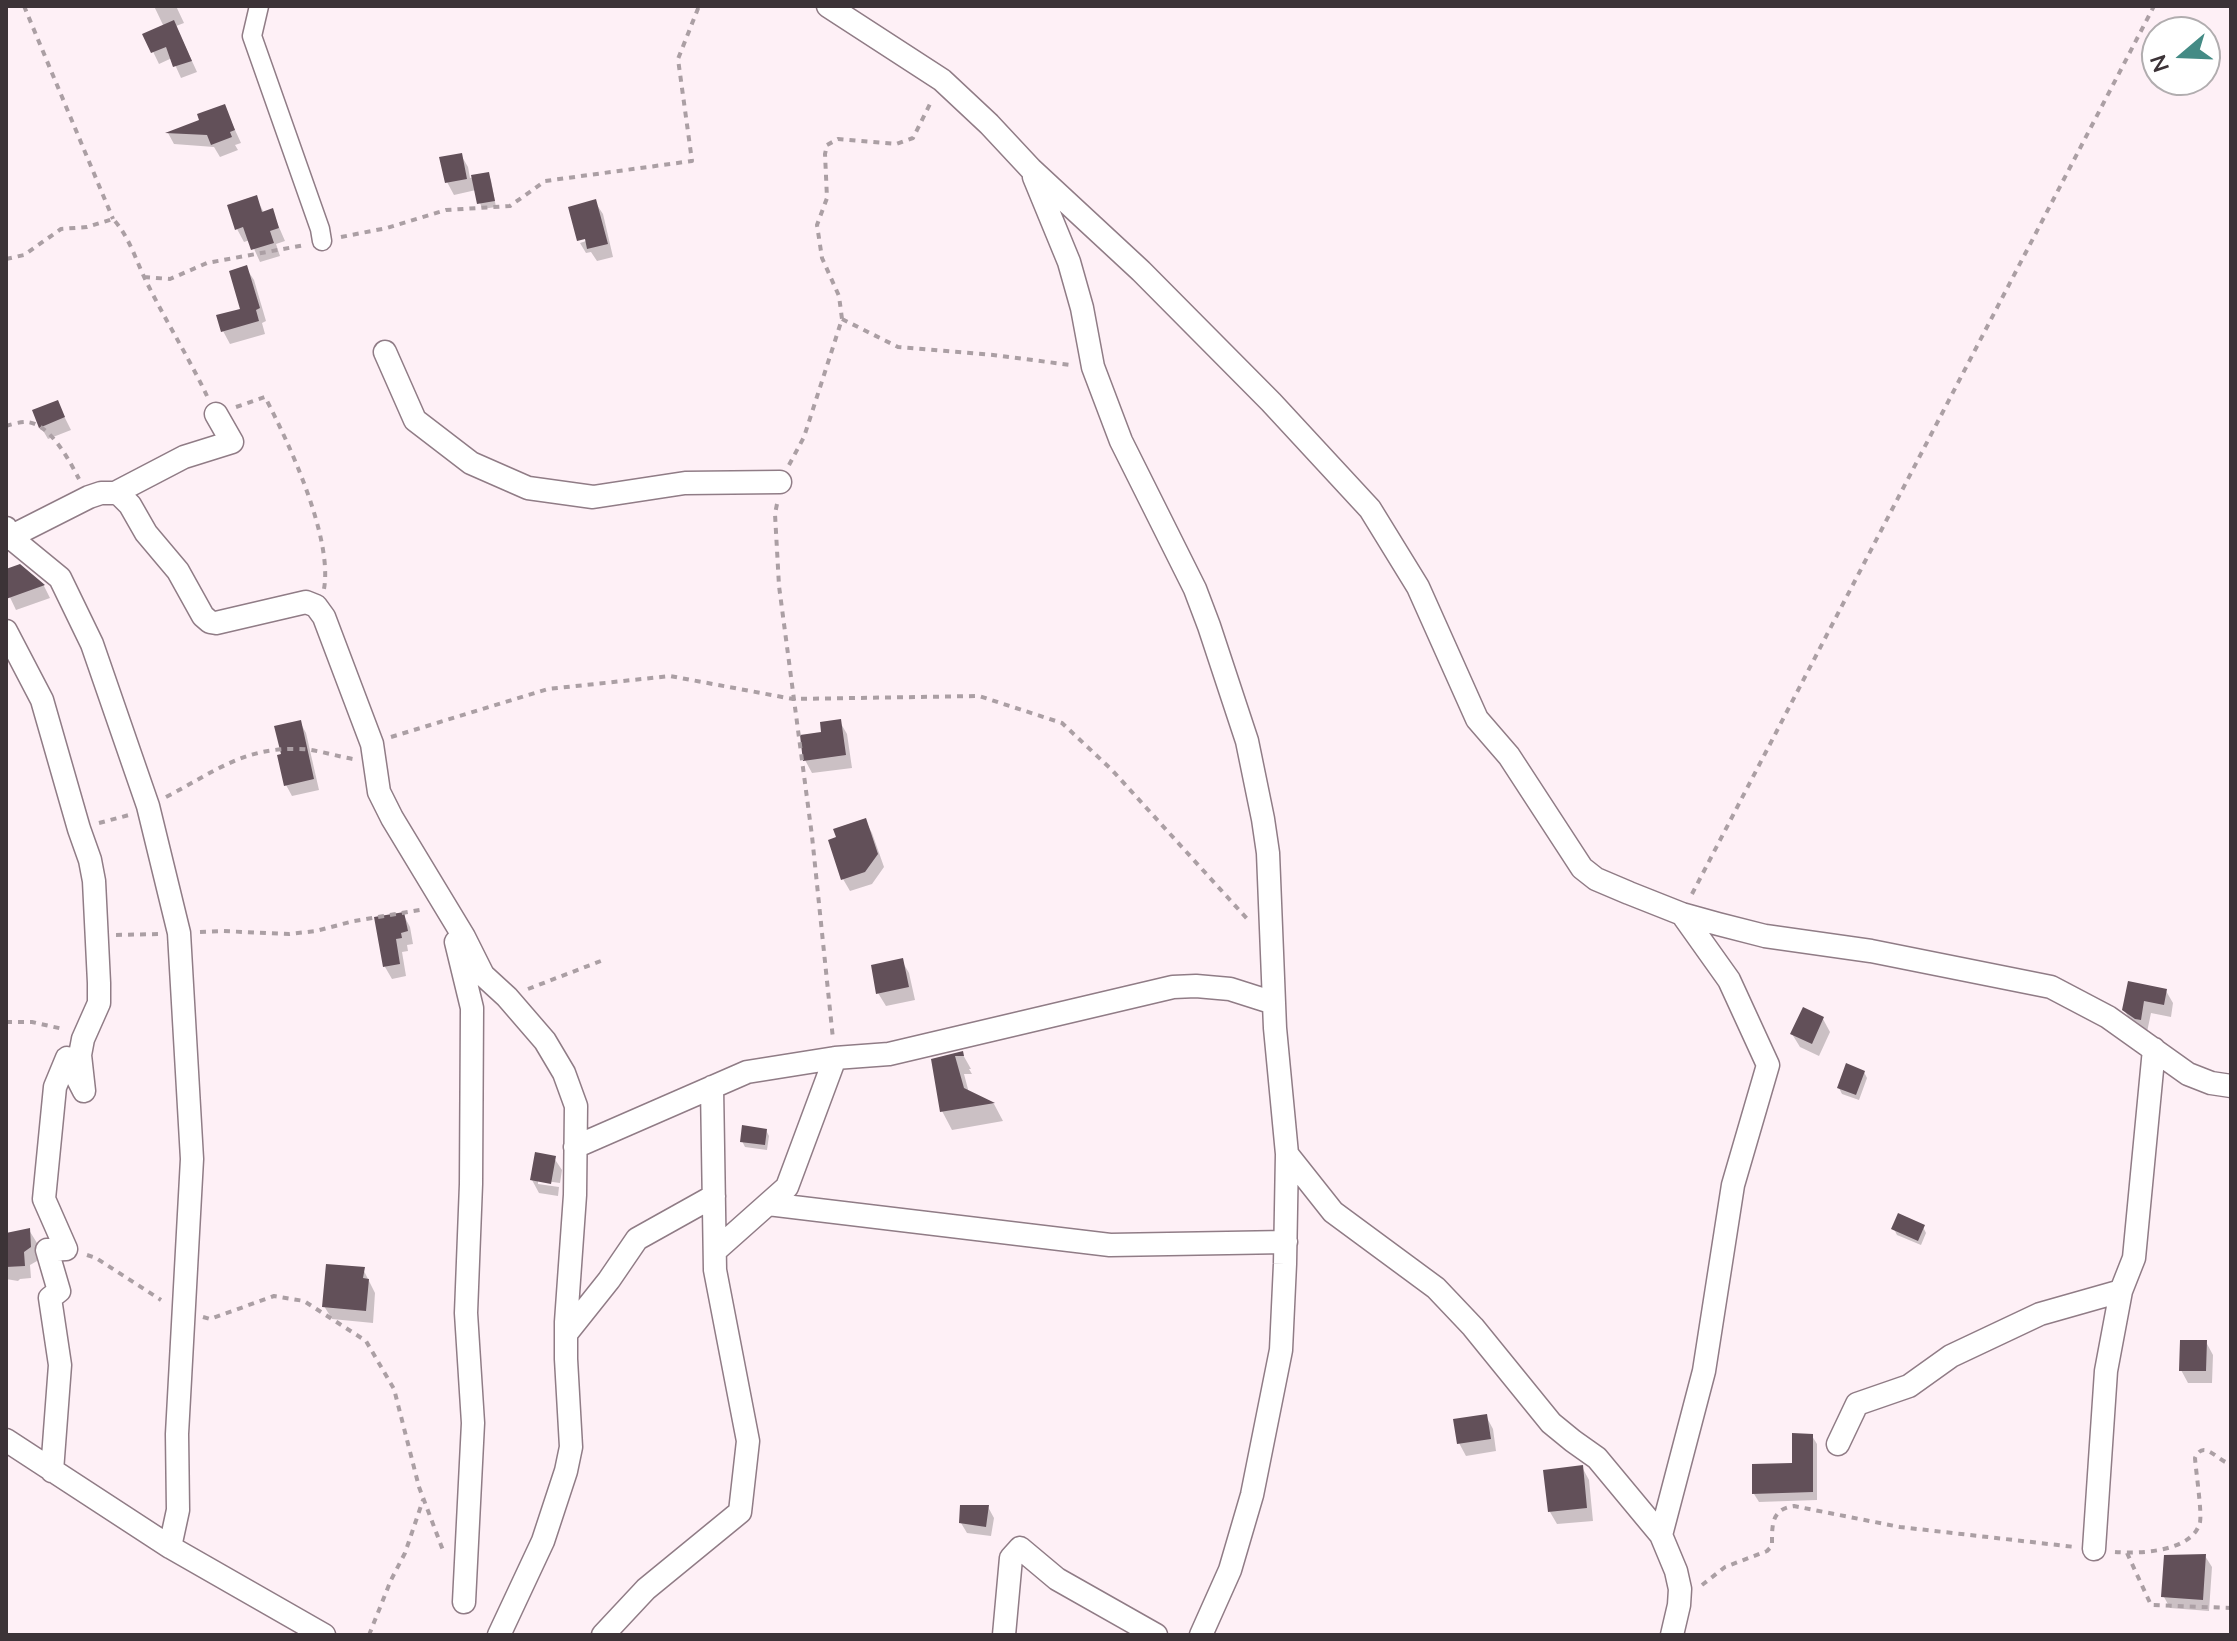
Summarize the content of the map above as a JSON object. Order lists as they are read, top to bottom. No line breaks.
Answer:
{"north":"left"}
